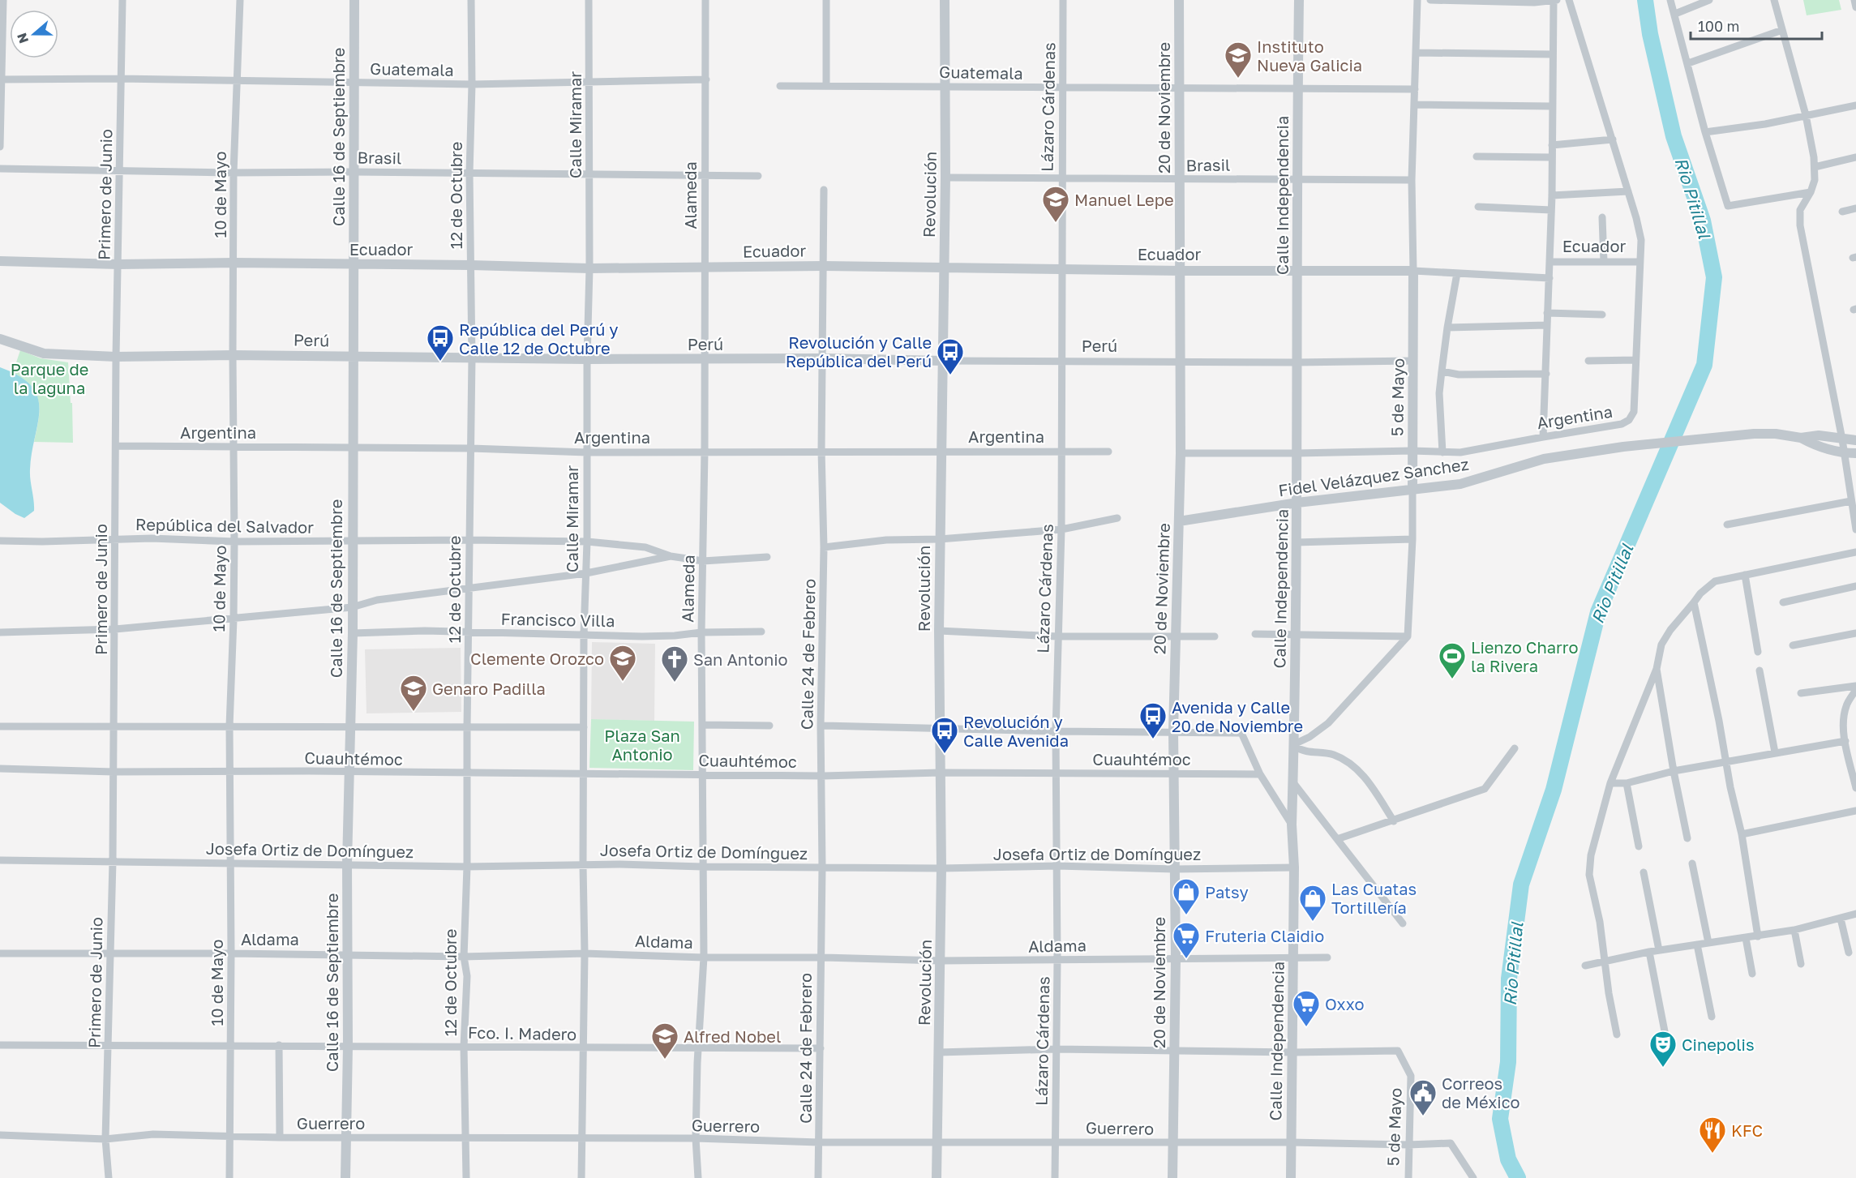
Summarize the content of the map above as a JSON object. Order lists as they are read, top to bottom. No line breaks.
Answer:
{"streets":{"street":["Guatemala","Lázaro Cárdenas","20 de Noviembre","Calle Miramar","Calle 16 de Septiembre","Brasil","Primero de Junio","10 de Mayo","Revolución","12 de Octubre","Alameda","Calle Independencia","Ecuador","Perú","5 de Mayo","Argentina","Fidel Velázquez Sanchez","República del Salvador","Francisco Villa","Calle 24 de Febrero","Cuauhtémoc","Josefa Ortiz de Domínguez","Aldama","Fco. I. Madero","Guerrero"]},"crossings":[["Guatemala","Lázaro Cárdenas"],["Guatemala","20 de Noviembre"],["Guatemala","Calle Miramar"],["Guatemala","Calle 16 de Septiembre"],["Guatemala","Primero de Junio"],["Guatemala","10 de Mayo"],["Guatemala","Revolución"],["Guatemala","12 de Octubre"],["Guatemala","Alameda"],["Guatemala","Calle Independencia"],["Guatemala","5 de Mayo"],["Lázaro Cárdenas","Brasil"],["Lázaro Cárdenas","Ecuador"],["Lázaro Cárdenas","Perú"],["Lázaro Cárdenas","Argentina"],["Lázaro Cárdenas","Cuauhtémoc"],["Lázaro Cárdenas","Josefa Ortiz de Domínguez"],["Lázaro Cárdenas","Aldama"],["Lázaro Cárdenas","Guerrero"],["20 de Noviembre","Brasil"],["20 de Noviembre","Ecuador"],["20 de Noviembre","Perú"],["20 de Noviembre","Argentina"],["20 de Noviembre","Fidel Velázquez Sanchez"],["20 de Noviembre","Cuauhtémoc"],["20 de Noviembre","Josefa Ortiz de Domínguez"],["20 de Noviembre","Aldama"],["20 de Noviembre","Guerrero"],["Calle Miramar","Brasil"],["Calle Miramar","Ecuador"],["Calle Miramar","Perú"],["Calle Miramar","Argentina"],["Calle Miramar","República del Salvador"],["Calle Miramar","Francisco Villa"],["Calle Miramar","Cuauhtémoc"],["Calle Miramar","Josefa Ortiz de Domínguez"],["Calle Miramar","Aldama"],["Calle Miramar","Fco. I. Madero"],["Calle Miramar","Guerrero"],["Calle 16 de Septiembre","Brasil"],["Calle 16 de Septiembre","Ecuador"],["Calle 16 de Septiembre","Perú"],["Calle 16 de Septiembre","Argentina"],["Calle 16 de Septiembre","República del Salvador"],["Calle 16 de Septiembre","Francisco Villa"],["Calle 16 de Septiembre","Cuauhtémoc"],["Calle 16 de Septiembre","Josefa Ortiz de Domínguez"],["Calle 16 de Septiembre","Aldama"],["Calle 16 de Septiembre","Fco. I. Madero"],["Calle 16 de Septiembre","Guerrero"],["Brasil","Primero de Junio"],["Brasil","10 de Mayo"],["Brasil","Revolución"],["Brasil","12 de Octubre"],["Brasil","Alameda"],["Brasil","Calle Independencia"],["Brasil","5 de Mayo"],["Primero de Junio","Ecuador"],["Primero de Junio","Perú"],["Primero de Junio","Argentina"],["Primero de Junio","República del Salvador"],["Primero de Junio","Cuauhtémoc"],["Primero de Junio","Josefa Ortiz de Domínguez"],["Primero de Junio","Aldama"],["Primero de Junio","Fco. I. Madero"],["Primero de Junio","Guerrero"],["10 de Mayo","Ecuador"],["10 de Mayo","Perú"],["10 de Mayo","Argentina"],["10 de Mayo","República del Salvador"],["10 de Mayo","Cuauhtémoc"],["10 de Mayo","Josefa Ortiz de Domínguez"],["10 de Mayo","Aldama"],["10 de Mayo","Fco. I. Madero"],["10 de Mayo","Guerrero"],["Revolución","Ecuador"],["Revolución","Perú"],["Revolución","Argentina"],["Revolución","Cuauhtémoc"],["Revolución","Josefa Ortiz de Domínguez"],["Revolución","Aldama"],["Revolución","Guerrero"],["12 de Octubre","Ecuador"],["12 de Octubre","Perú"],["12 de Octubre","Argentina"],["12 de Octubre","República del Salvador"],["12 de Octubre","Francisco Villa"],["12 de Octubre","Cuauhtémoc"],["12 de Octubre","Josefa Ortiz de Domínguez"],["12 de Octubre","Aldama"],["12 de Octubre","Fco. I. Madero"],["12 de Octubre","Guerrero"],["Alameda","Ecuador"],["Alameda","Perú"],["Alameda","Argentina"],["Alameda","República del Salvador"],["Alameda","Francisco Villa"],["Alameda","Cuauhtémoc"],["Alameda","Josefa Ortiz de Domínguez"],["Alameda","Aldama"],["Alameda","Fco. I. Madero"],["Alameda","Guerrero"],["Calle Independencia","Ecuador"],["Calle Independencia","Perú"],["Calle Independencia","5 de Mayo"],["Calle Independencia","Argentina"],["Calle Independencia","Fidel Velázquez Sanchez"],["Calle Independencia","Josefa Ortiz de Domínguez"],["Calle Independencia","Aldama"],["Calle Independencia","Guerrero"],["Ecuador","5 de Mayo"],["Ecuador","Argentina"],["Ecuador","Calle 24 de Febrero"],["Perú","5 de Mayo"],["Perú","Calle 24 de Febrero"],["5 de Mayo","Argentina"],["5 de Mayo","Fidel Velázquez Sanchez"],["5 de Mayo","Guerrero"],["Argentina","Calle 24 de Febrero"],["Calle 24 de Febrero","Cuauhtémoc"],["Calle 24 de Febrero","Josefa Ortiz de Domínguez"],["Calle 24 de Febrero","Aldama"],["Calle 24 de Febrero","Fco. I. Madero"],["Calle 24 de Febrero","Guerrero"]],"water":["Rio Pitillal"],"parks":["Parque de la laguna","Plaza San Antonio"],"places":{"school or university":["Instituto Nueva Galicia","Manuel Lepe","Clemente Orozco","Genaro Padilla","Alfred Nobel"],"bus stop":["República del Perú y Calle 12 de Octubre","Revolución y Calle República del Perú","Avenida y Calle 20 de Noviembre","Revolución y Calle Avenida"],"sports":["Lienzo Charro la Rivera"],"church":["San Antonio"],"shop":["Patsy","Las Cuatas Tortillería"],"supermarket":["Fruteria Claidio","Oxxo"],"theatre":["Cinepolis"],"public building":["Correos de México"],"restaurant":["KFC"]},"scale_bar":"100 m","north":"left"}
